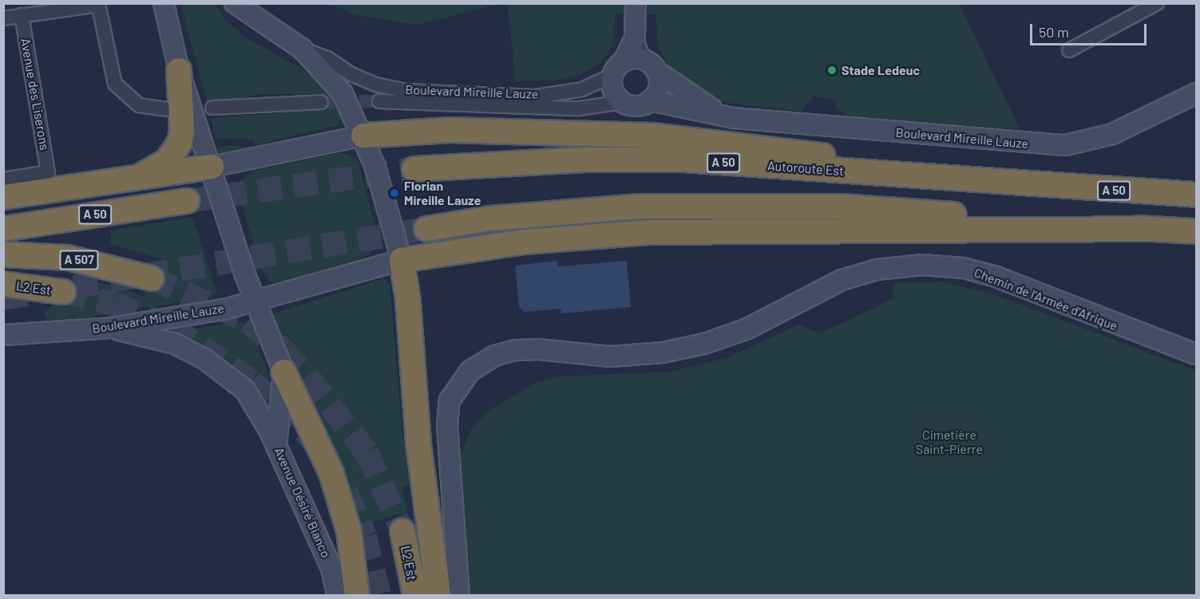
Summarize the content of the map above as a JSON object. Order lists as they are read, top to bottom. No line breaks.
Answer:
{"streets":{"highway":["A 50","Autoroute Est","A 507","L2 Est"],"street":["Boulevard Mireille Lauze","Avenue des Liserons","Chemin de l'Armée d'Afrique","Avenue Désiré Bianco"]},"crossings":[["Boulevard Mireille Lauze","Avenue Désiré Bianco"]],"parks":["Cimetière Saint-Pierre"],"places":["Stade Ledeuc","Florian Mireille Lauze"],"scale_bar":"50 m"}
